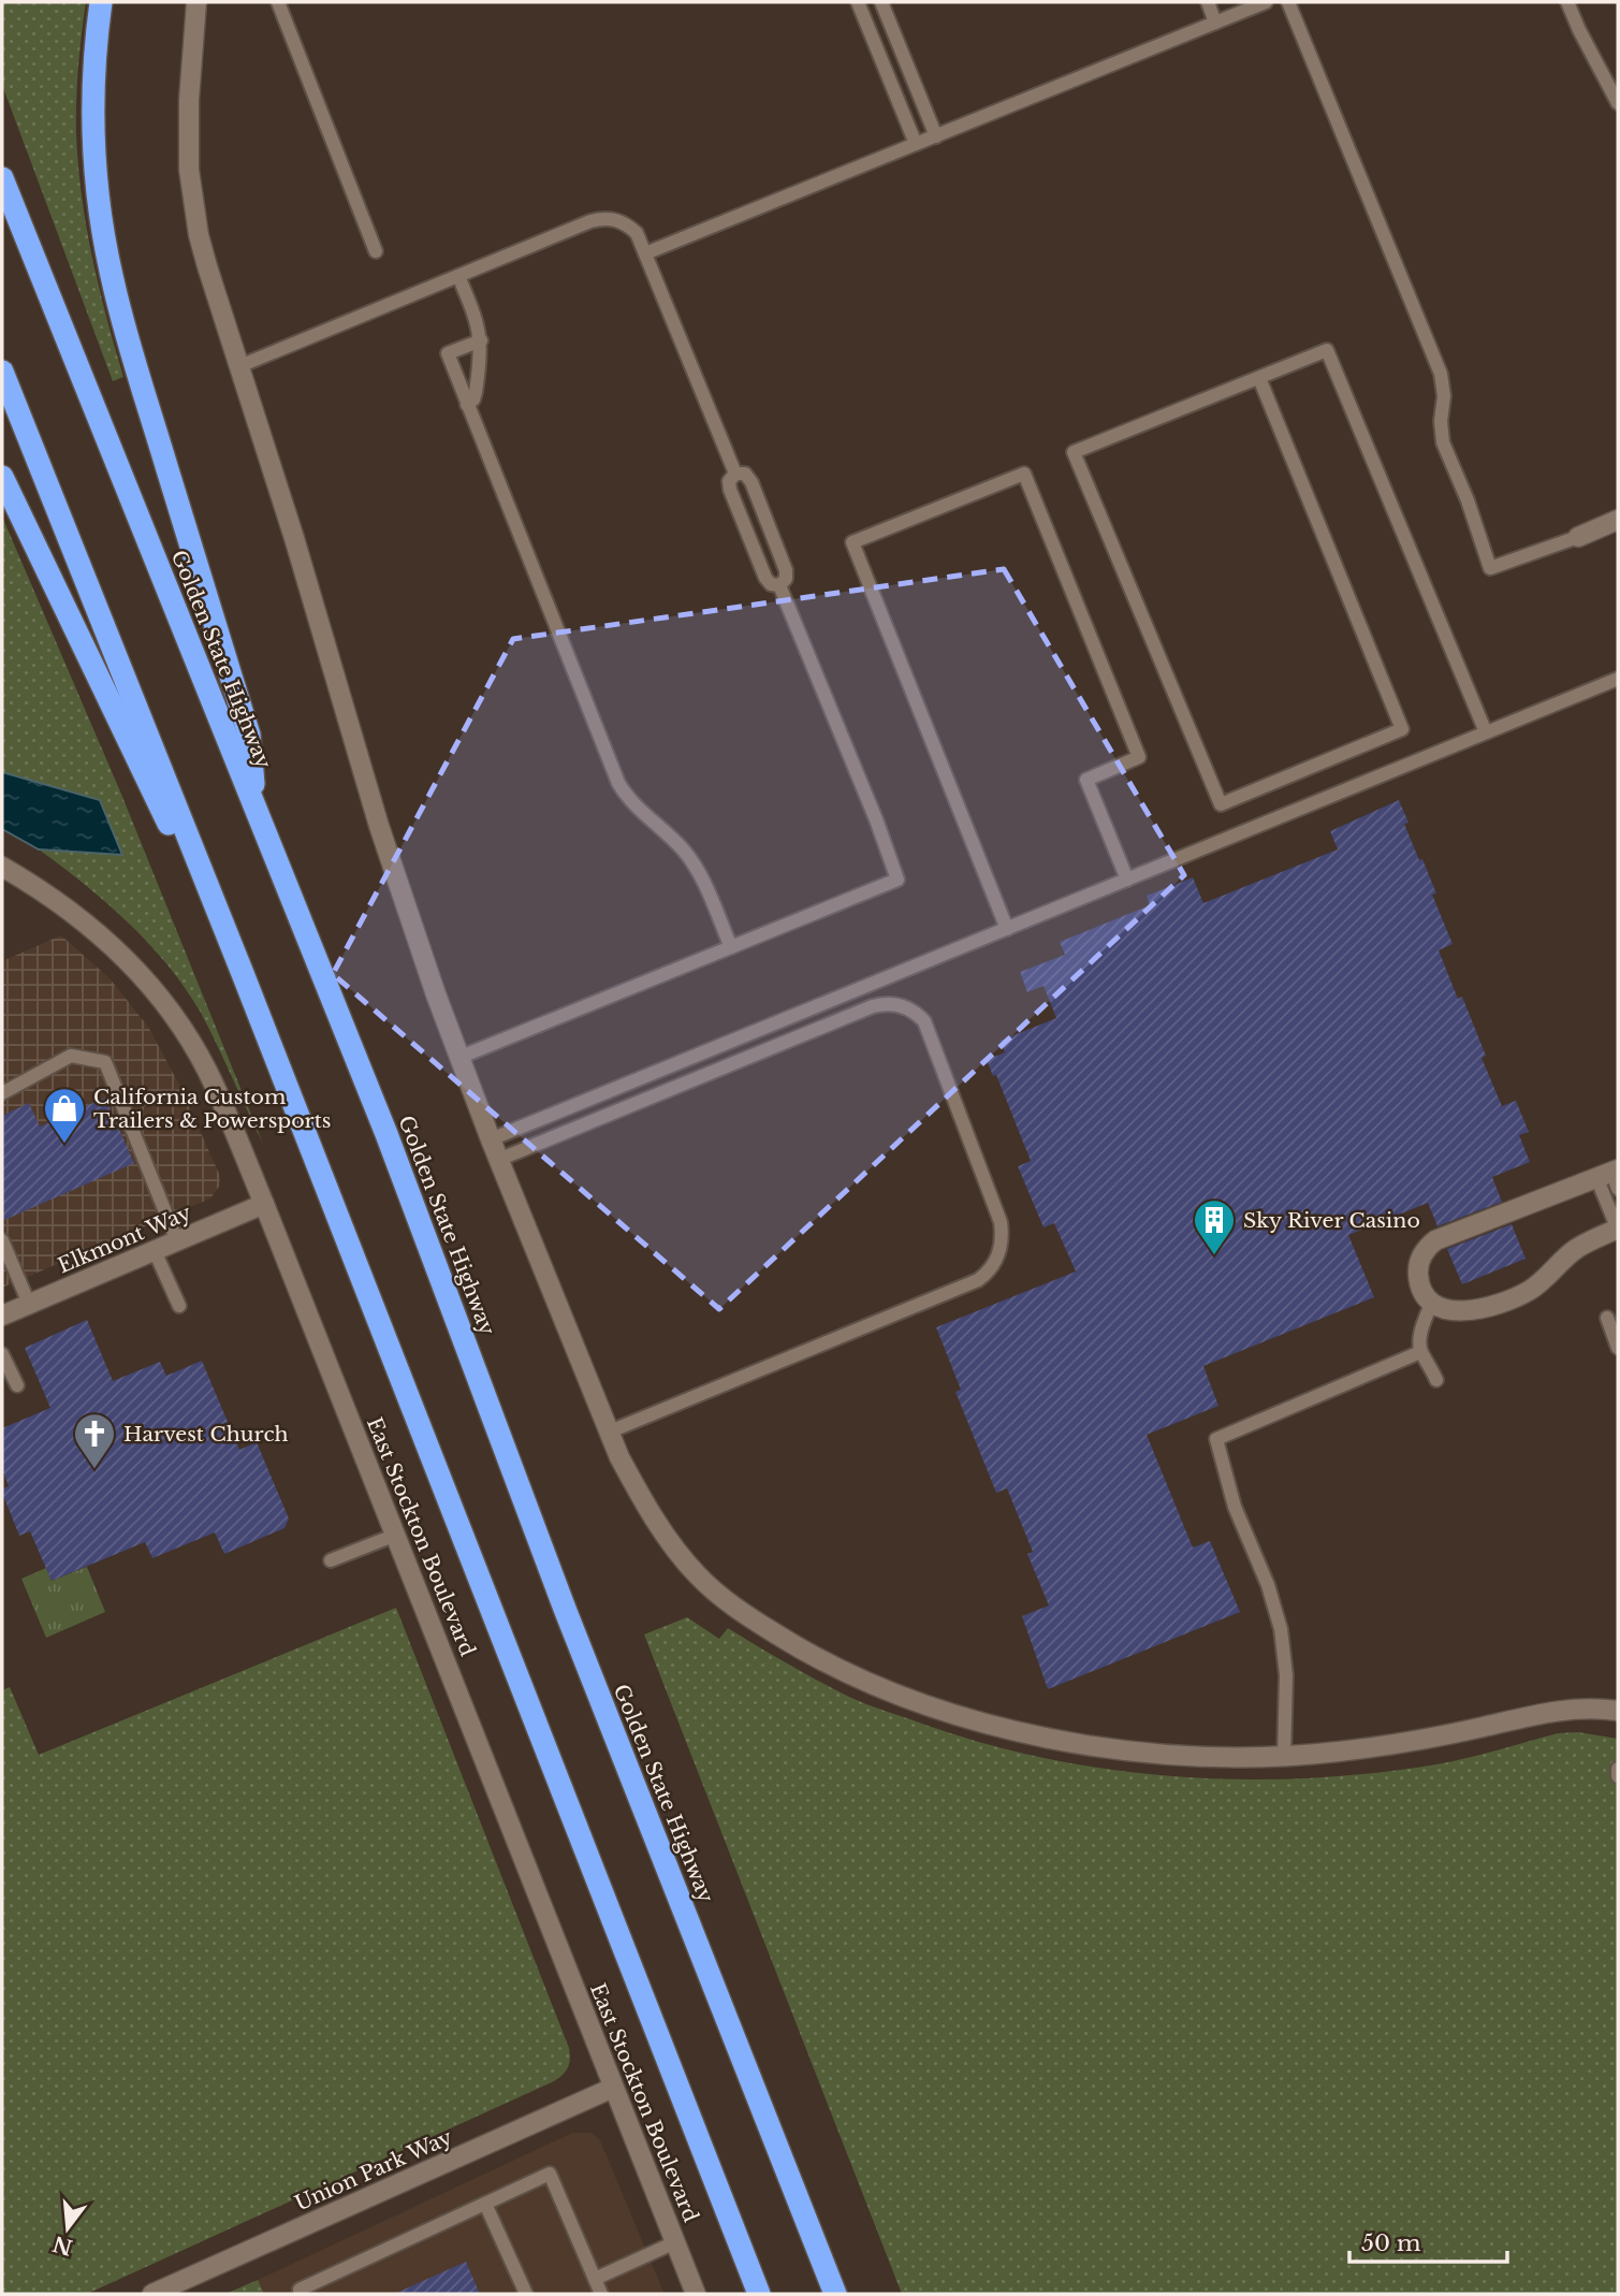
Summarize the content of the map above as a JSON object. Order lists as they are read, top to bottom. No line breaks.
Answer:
{"streets":{"highway":["Golden State Highway"],"street":["Elkmont Way","East Stockton Boulevard","Union Park Way"]},"crossings":[["Elkmont Way","East Stockton Boulevard"],["East Stockton Boulevard","Union Park Way"]],"places":{"shop":["California Custom Trailers & Powersports"],"building":["Sky River Casino"],"church":["Harvest Church"]},"scale_bar":"50 m","north":"bottom"}
